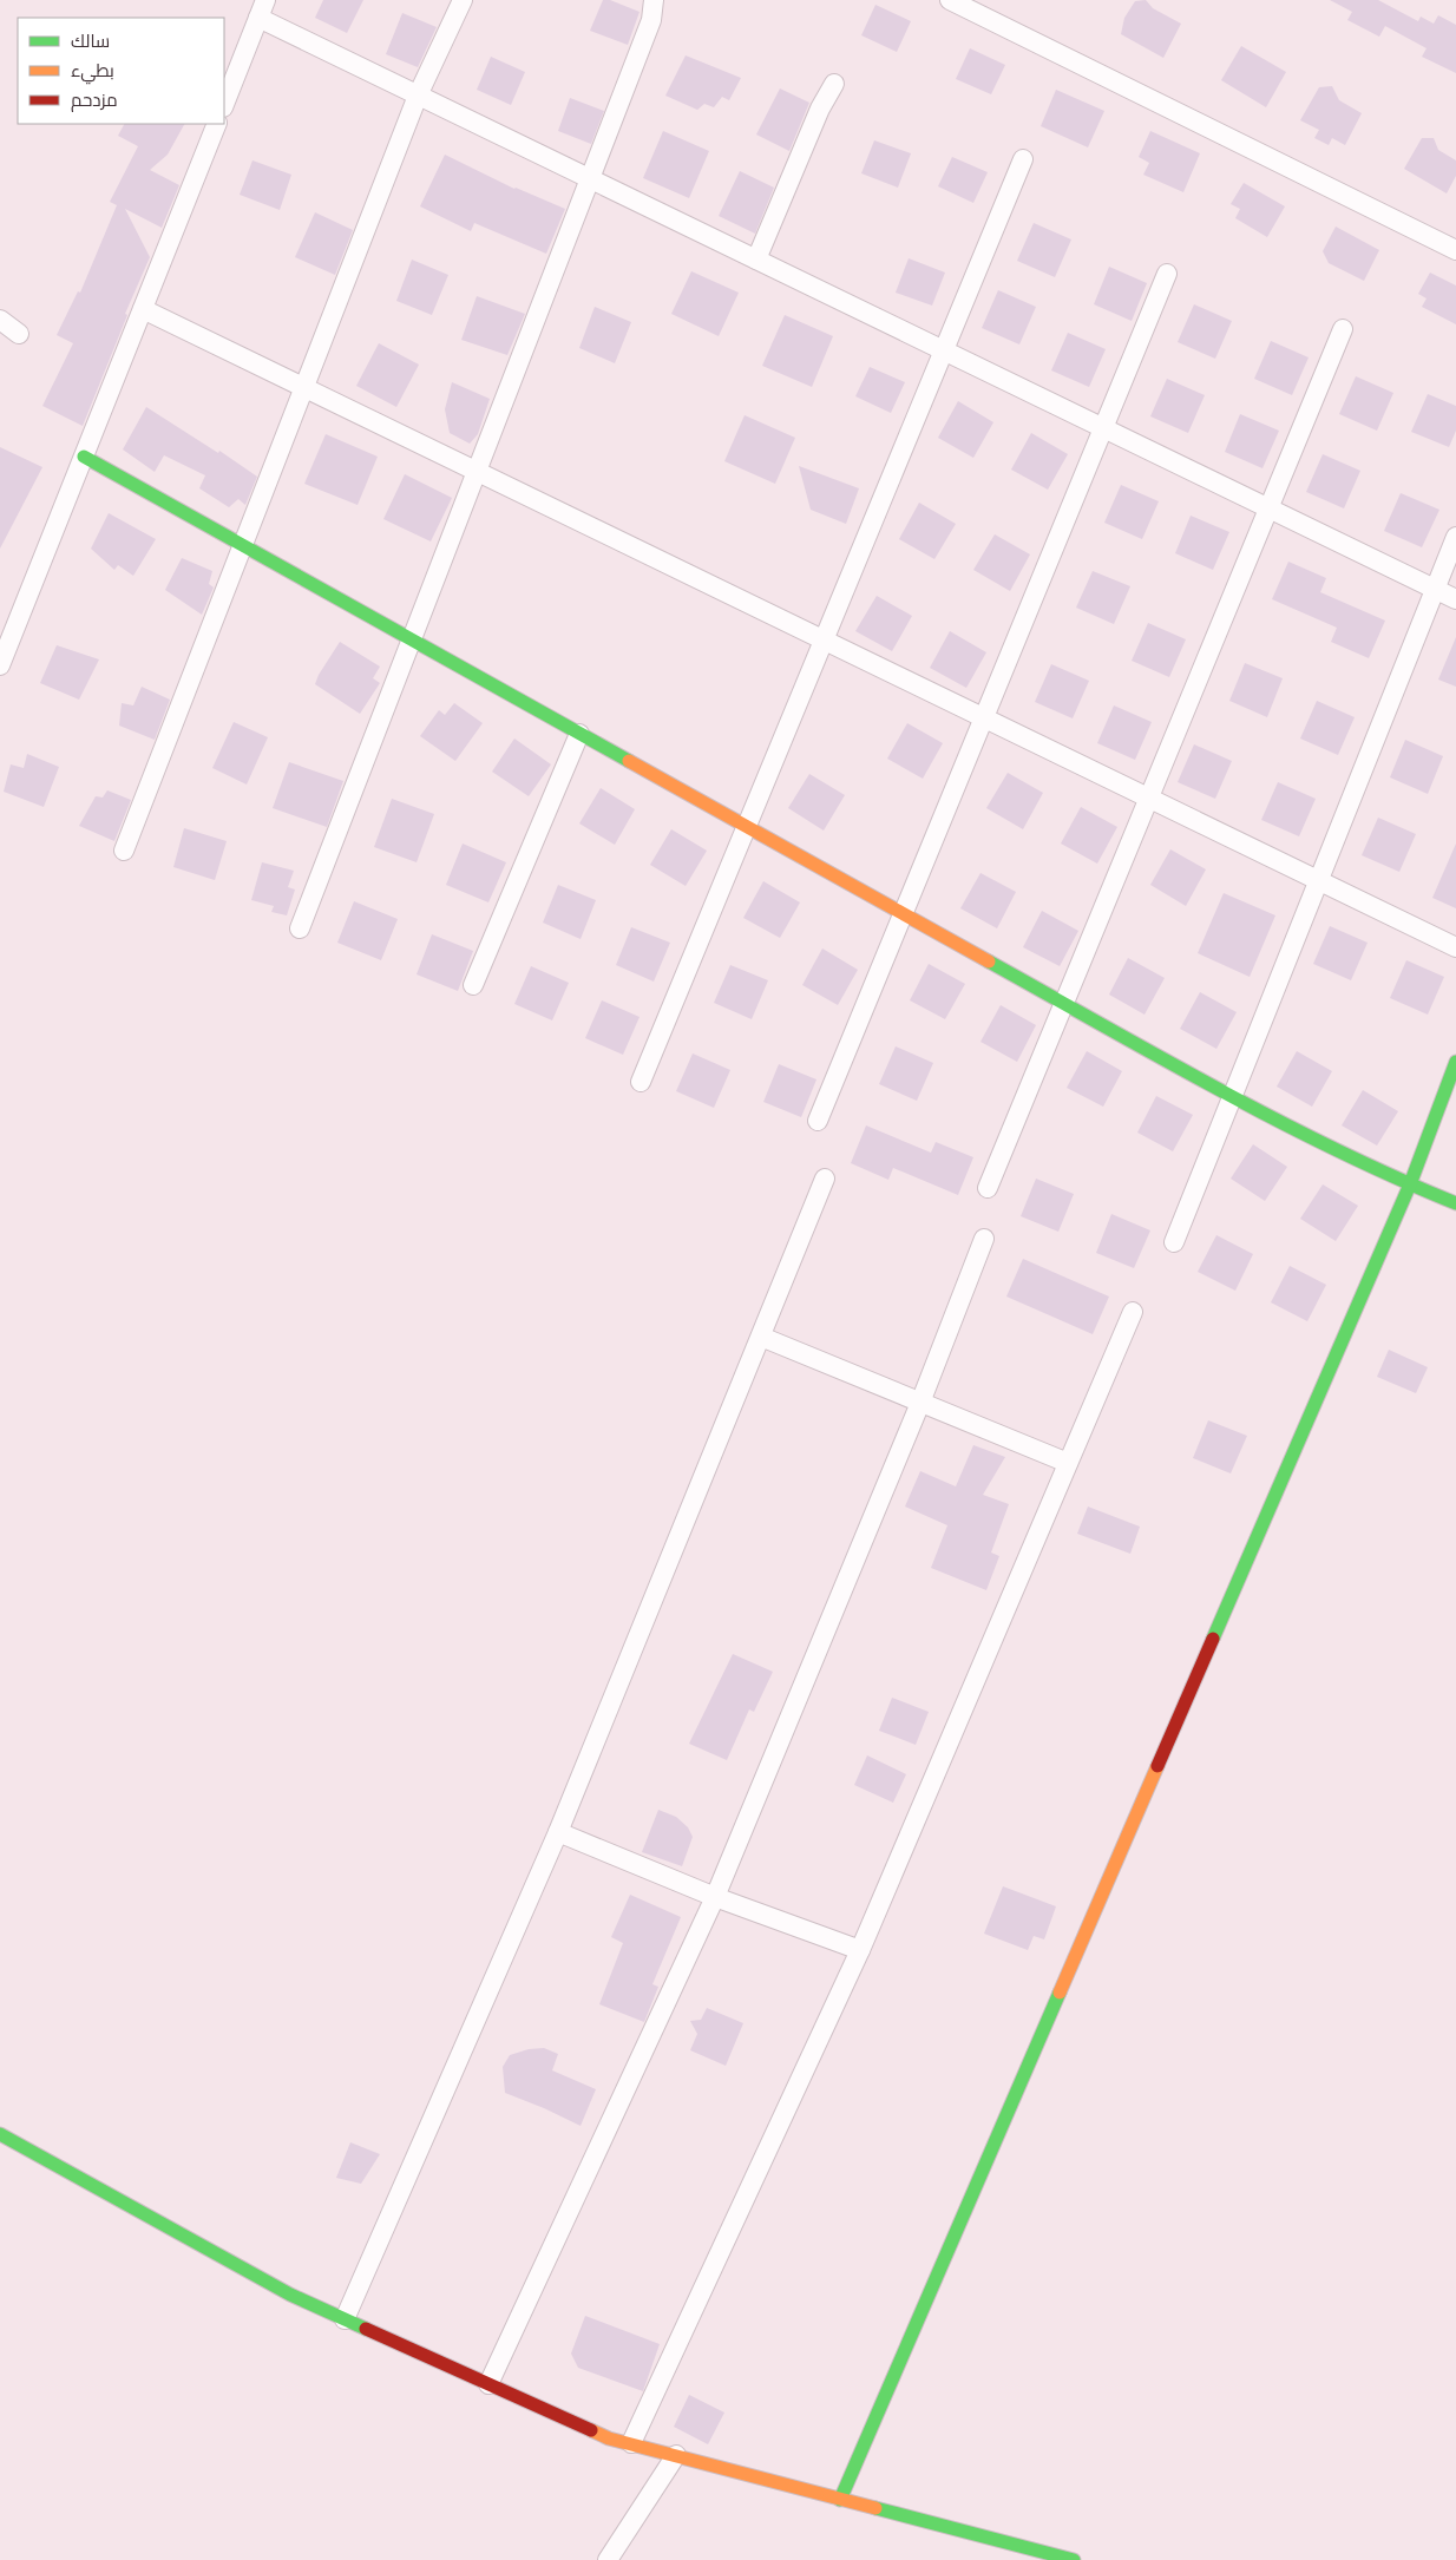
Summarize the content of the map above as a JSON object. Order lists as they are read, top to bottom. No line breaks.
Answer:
{"legend":["سالك","بطيء","مزدحم"]}
